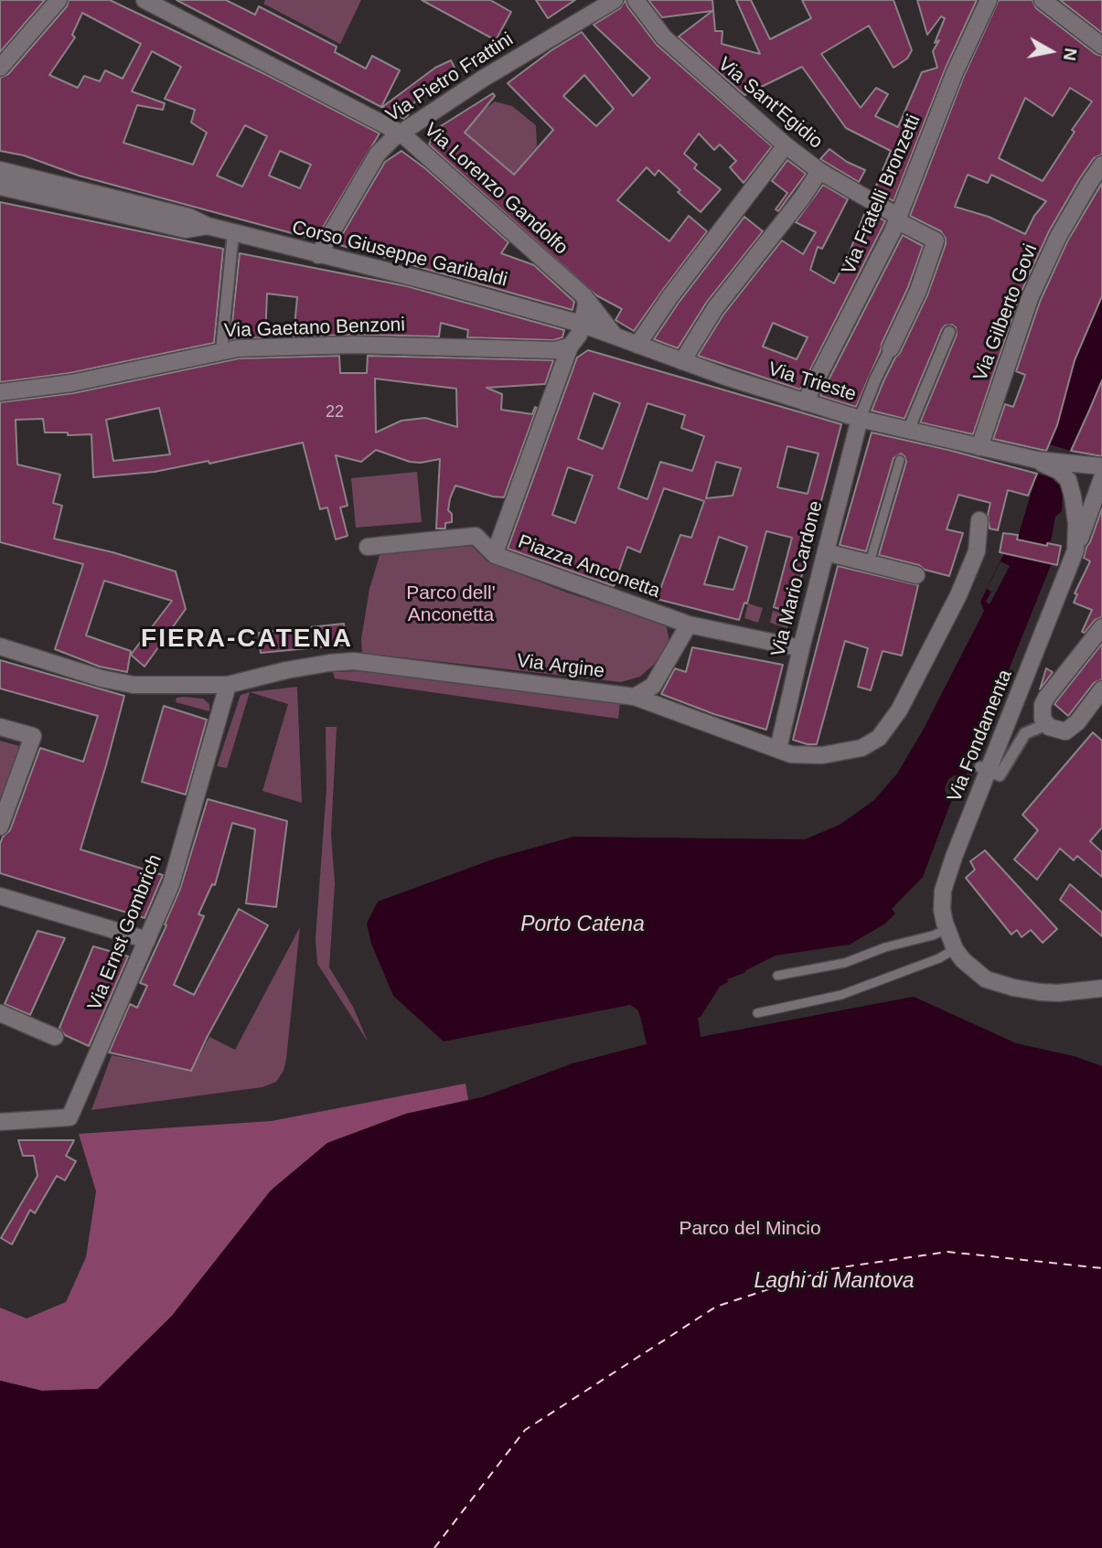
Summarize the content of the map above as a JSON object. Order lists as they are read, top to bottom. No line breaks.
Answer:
{"streets":{"street":["Via Pietro Frattini","Via Sant'Egidio","Via Lorenzo Gandolfo","Via Fratelli Bronzetti","Corso Giuseppe Garibaldi","Via Gilberto Govi","Via Gaetano Benzoni","Via Trieste","Piazza Anconetta","Via Mario Cardone","Via Argine","Via Fondamenta","Via Ernst Gombrich"]},"crossings":[["Via Pietro Frattini","Via Lorenzo Gandolfo"],["Via Pietro Frattini","Corso Giuseppe Garibaldi"],["Via Sant'Egidio","Via Fratelli Bronzetti"],["Via Lorenzo Gandolfo","Via Trieste"],["Via Fratelli Bronzetti","Via Trieste"],["Corso Giuseppe Garibaldi","Via Trieste"],["Via Gilberto Govi","Via Trieste"],["Via Trieste","Via Mario Cardone"],["Via Trieste","Via Fondamenta"],["Piazza Anconetta","Via Mario Cardone"],["Via Mario Cardone","Via Argine"],["Via Argine","Via Ernst Gombrich"]],"districts":["FIERA-CATENA"],"water":["Porto Catena","Laghi di Mantova"],"parks":["Parco dell' Anconetta","Parco del Mincio"],"house_numbers":["22"],"north":"right"}
